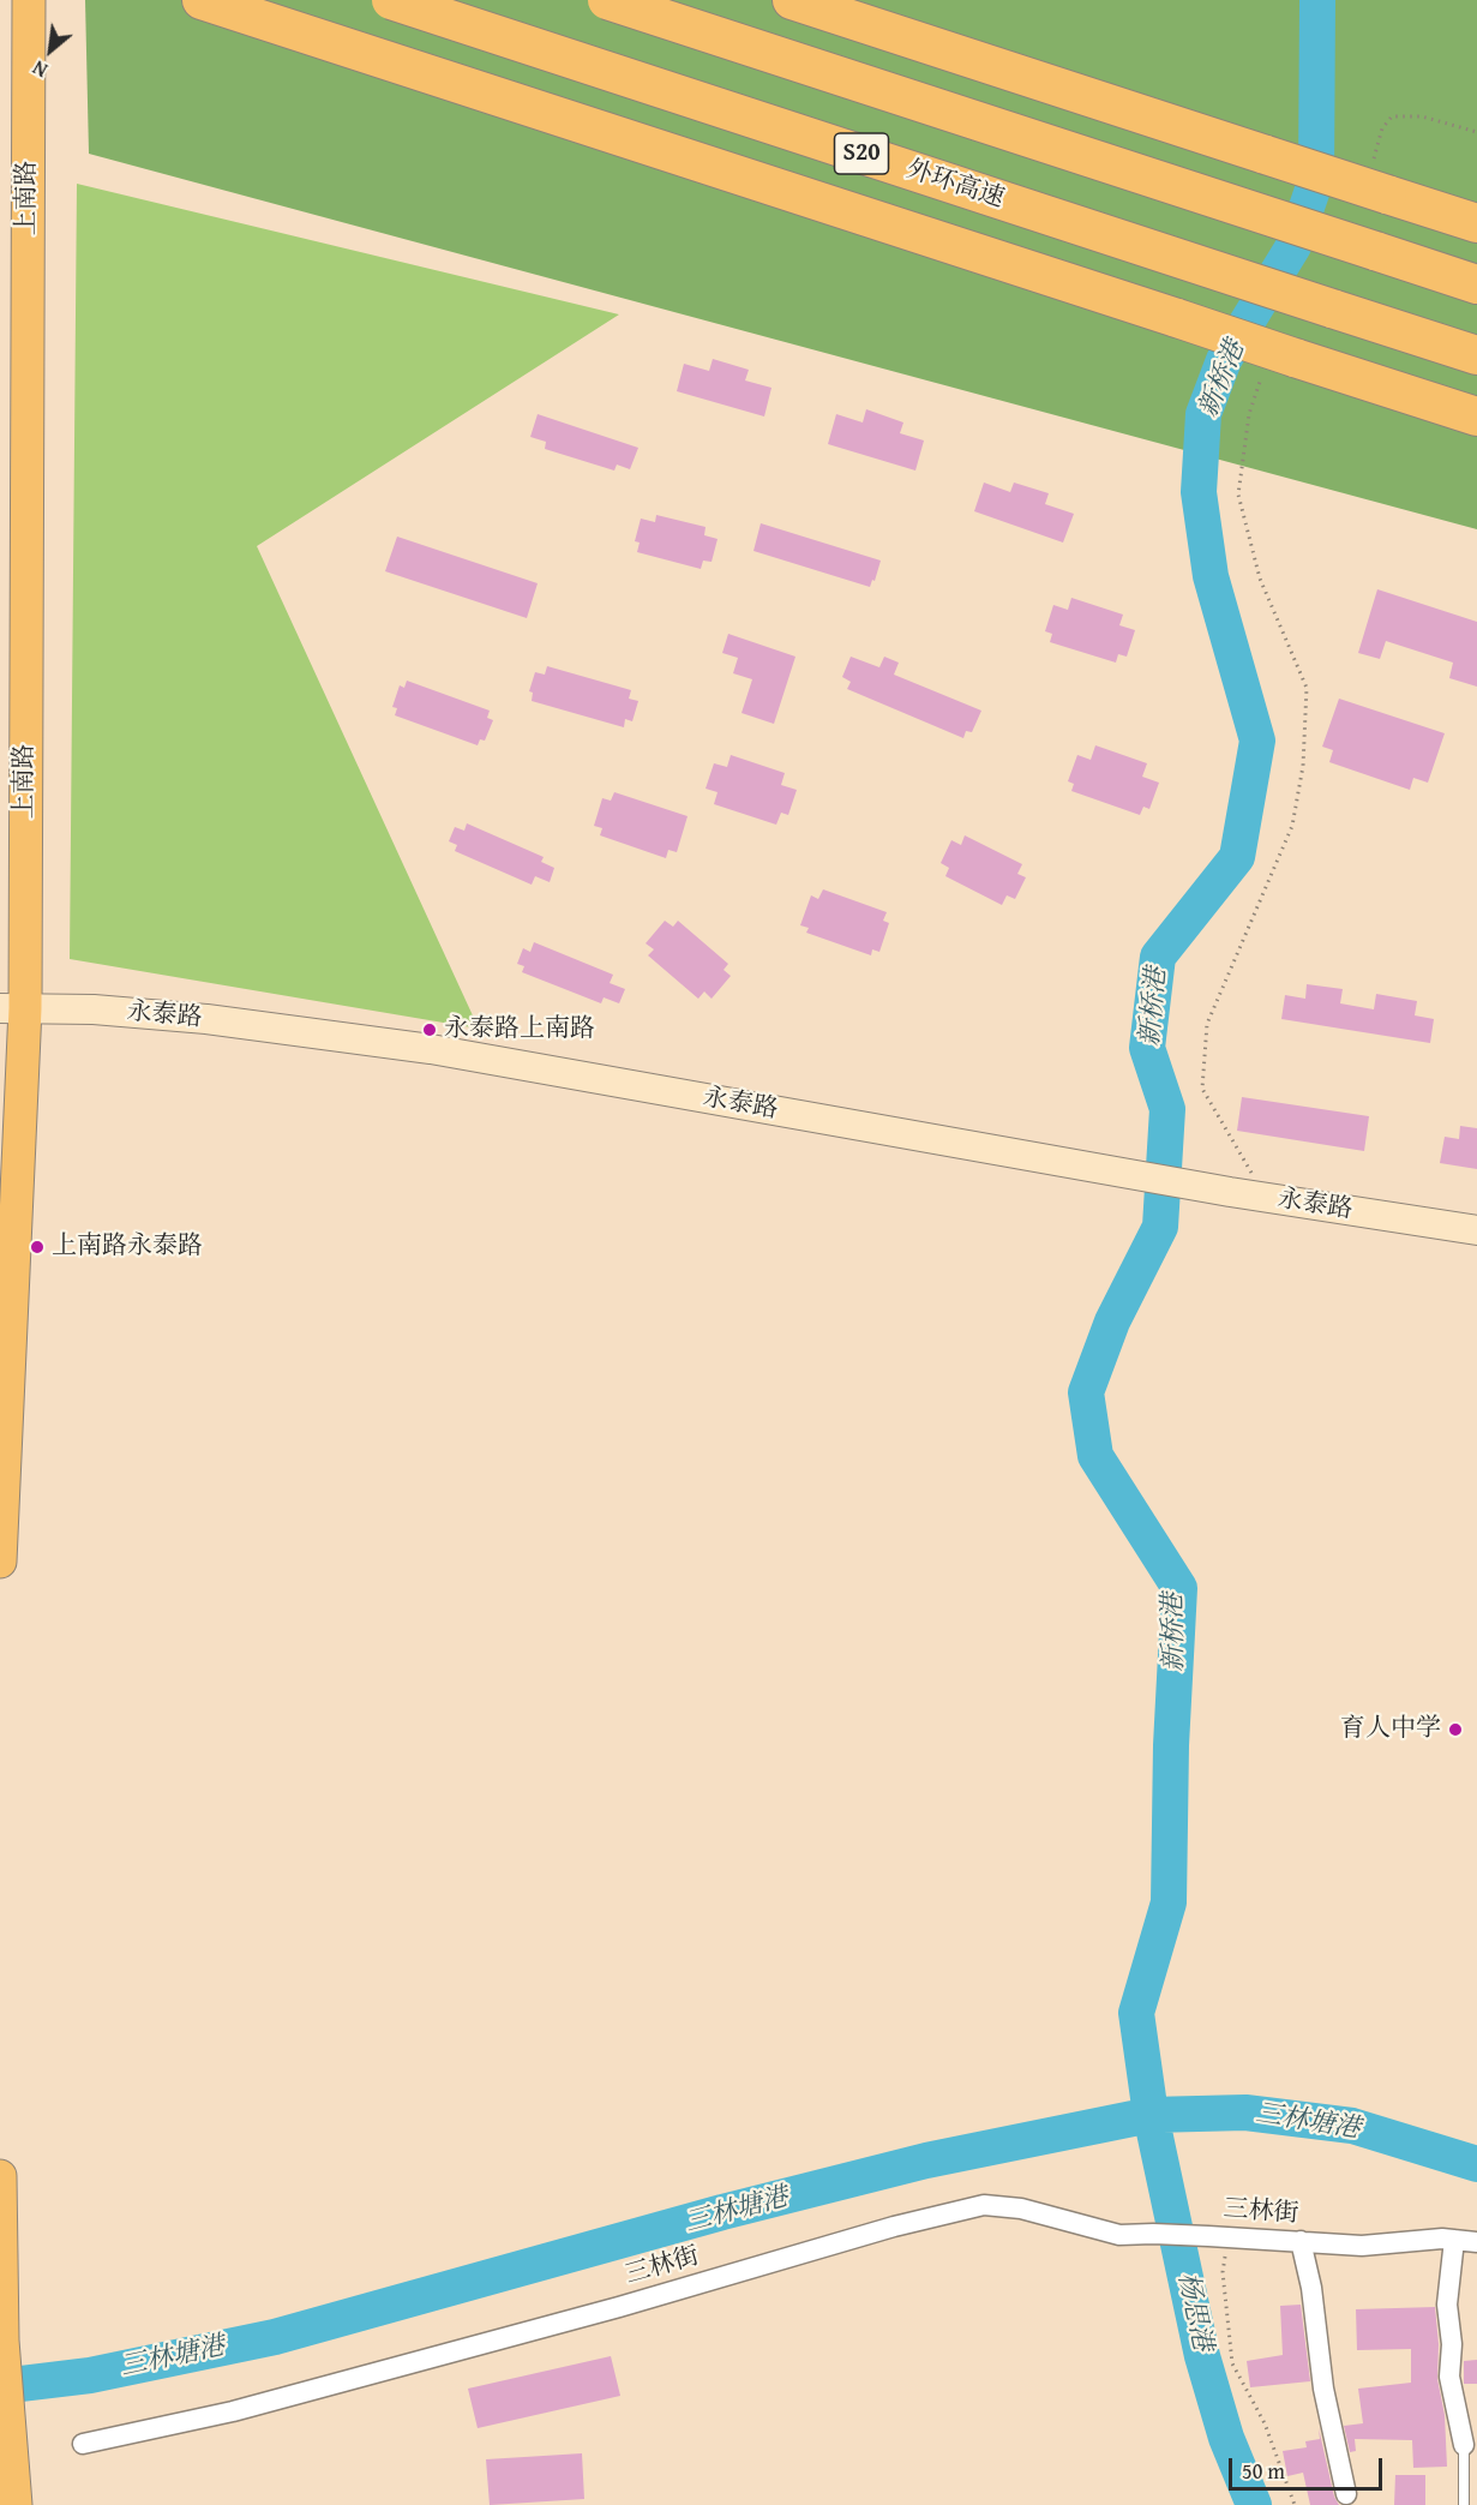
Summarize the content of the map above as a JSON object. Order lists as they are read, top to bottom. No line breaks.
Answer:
{"streets":{"highway":["S20","外环高速"],"main road":["上南路"],"street":["永泰路","三林街"]},"crossings":[["上南路","永泰路"]],"water":["新桥港","三林塘港","杨思港"],"places":["永泰路上南路","上南路永泰路","育人中学"],"scale_bar":"50 m","north":"bottom left"}
